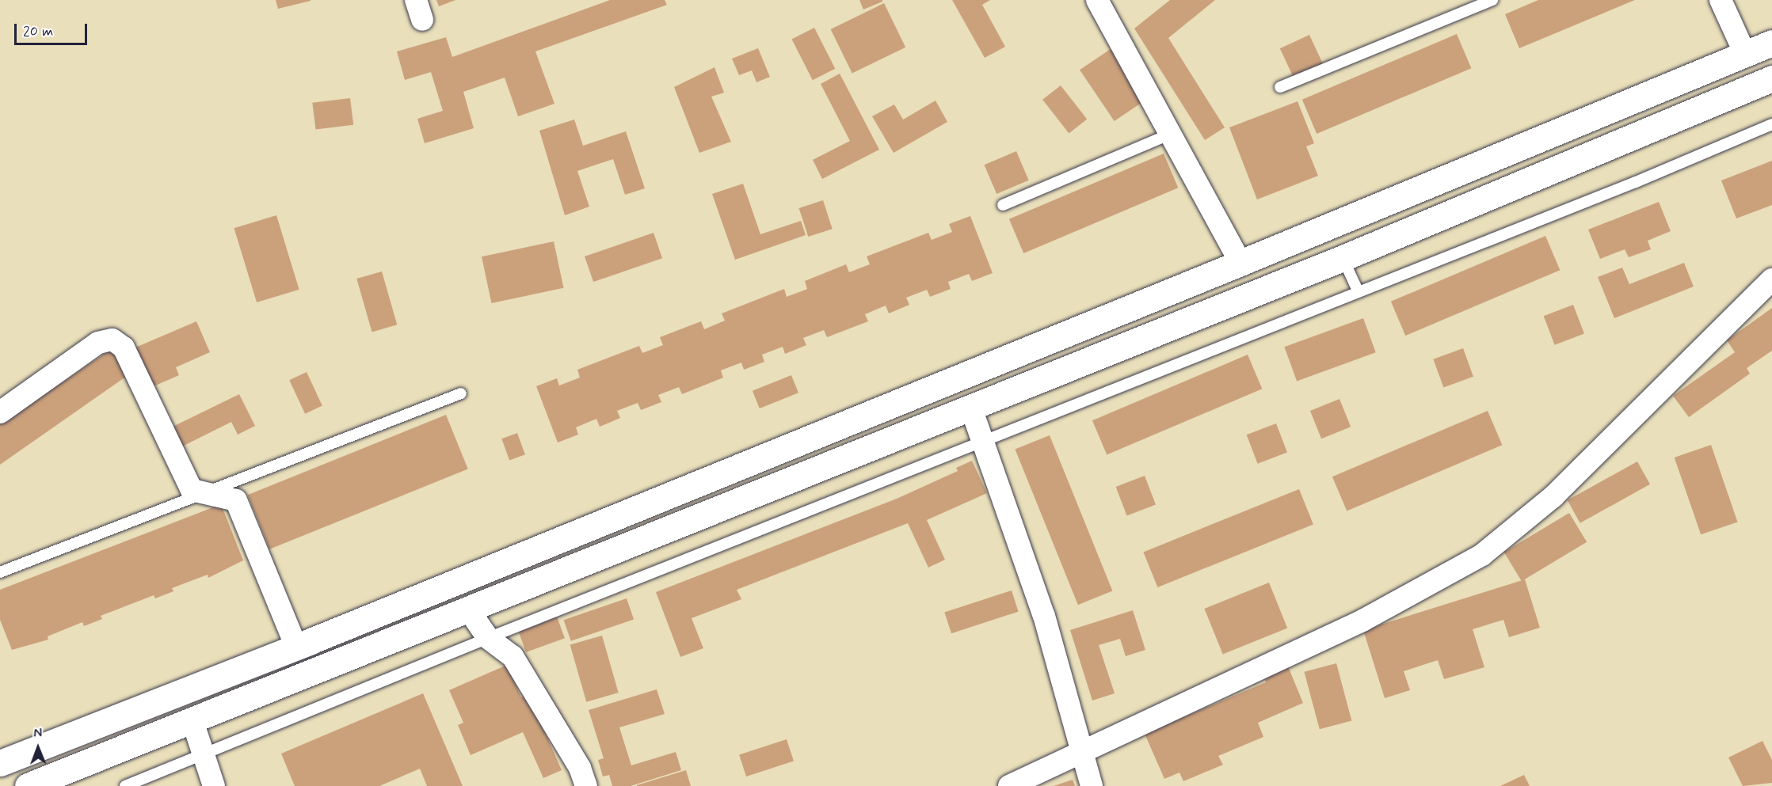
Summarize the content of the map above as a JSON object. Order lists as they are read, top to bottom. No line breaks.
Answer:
{"scale_bar":"20 m","north":"top"}
